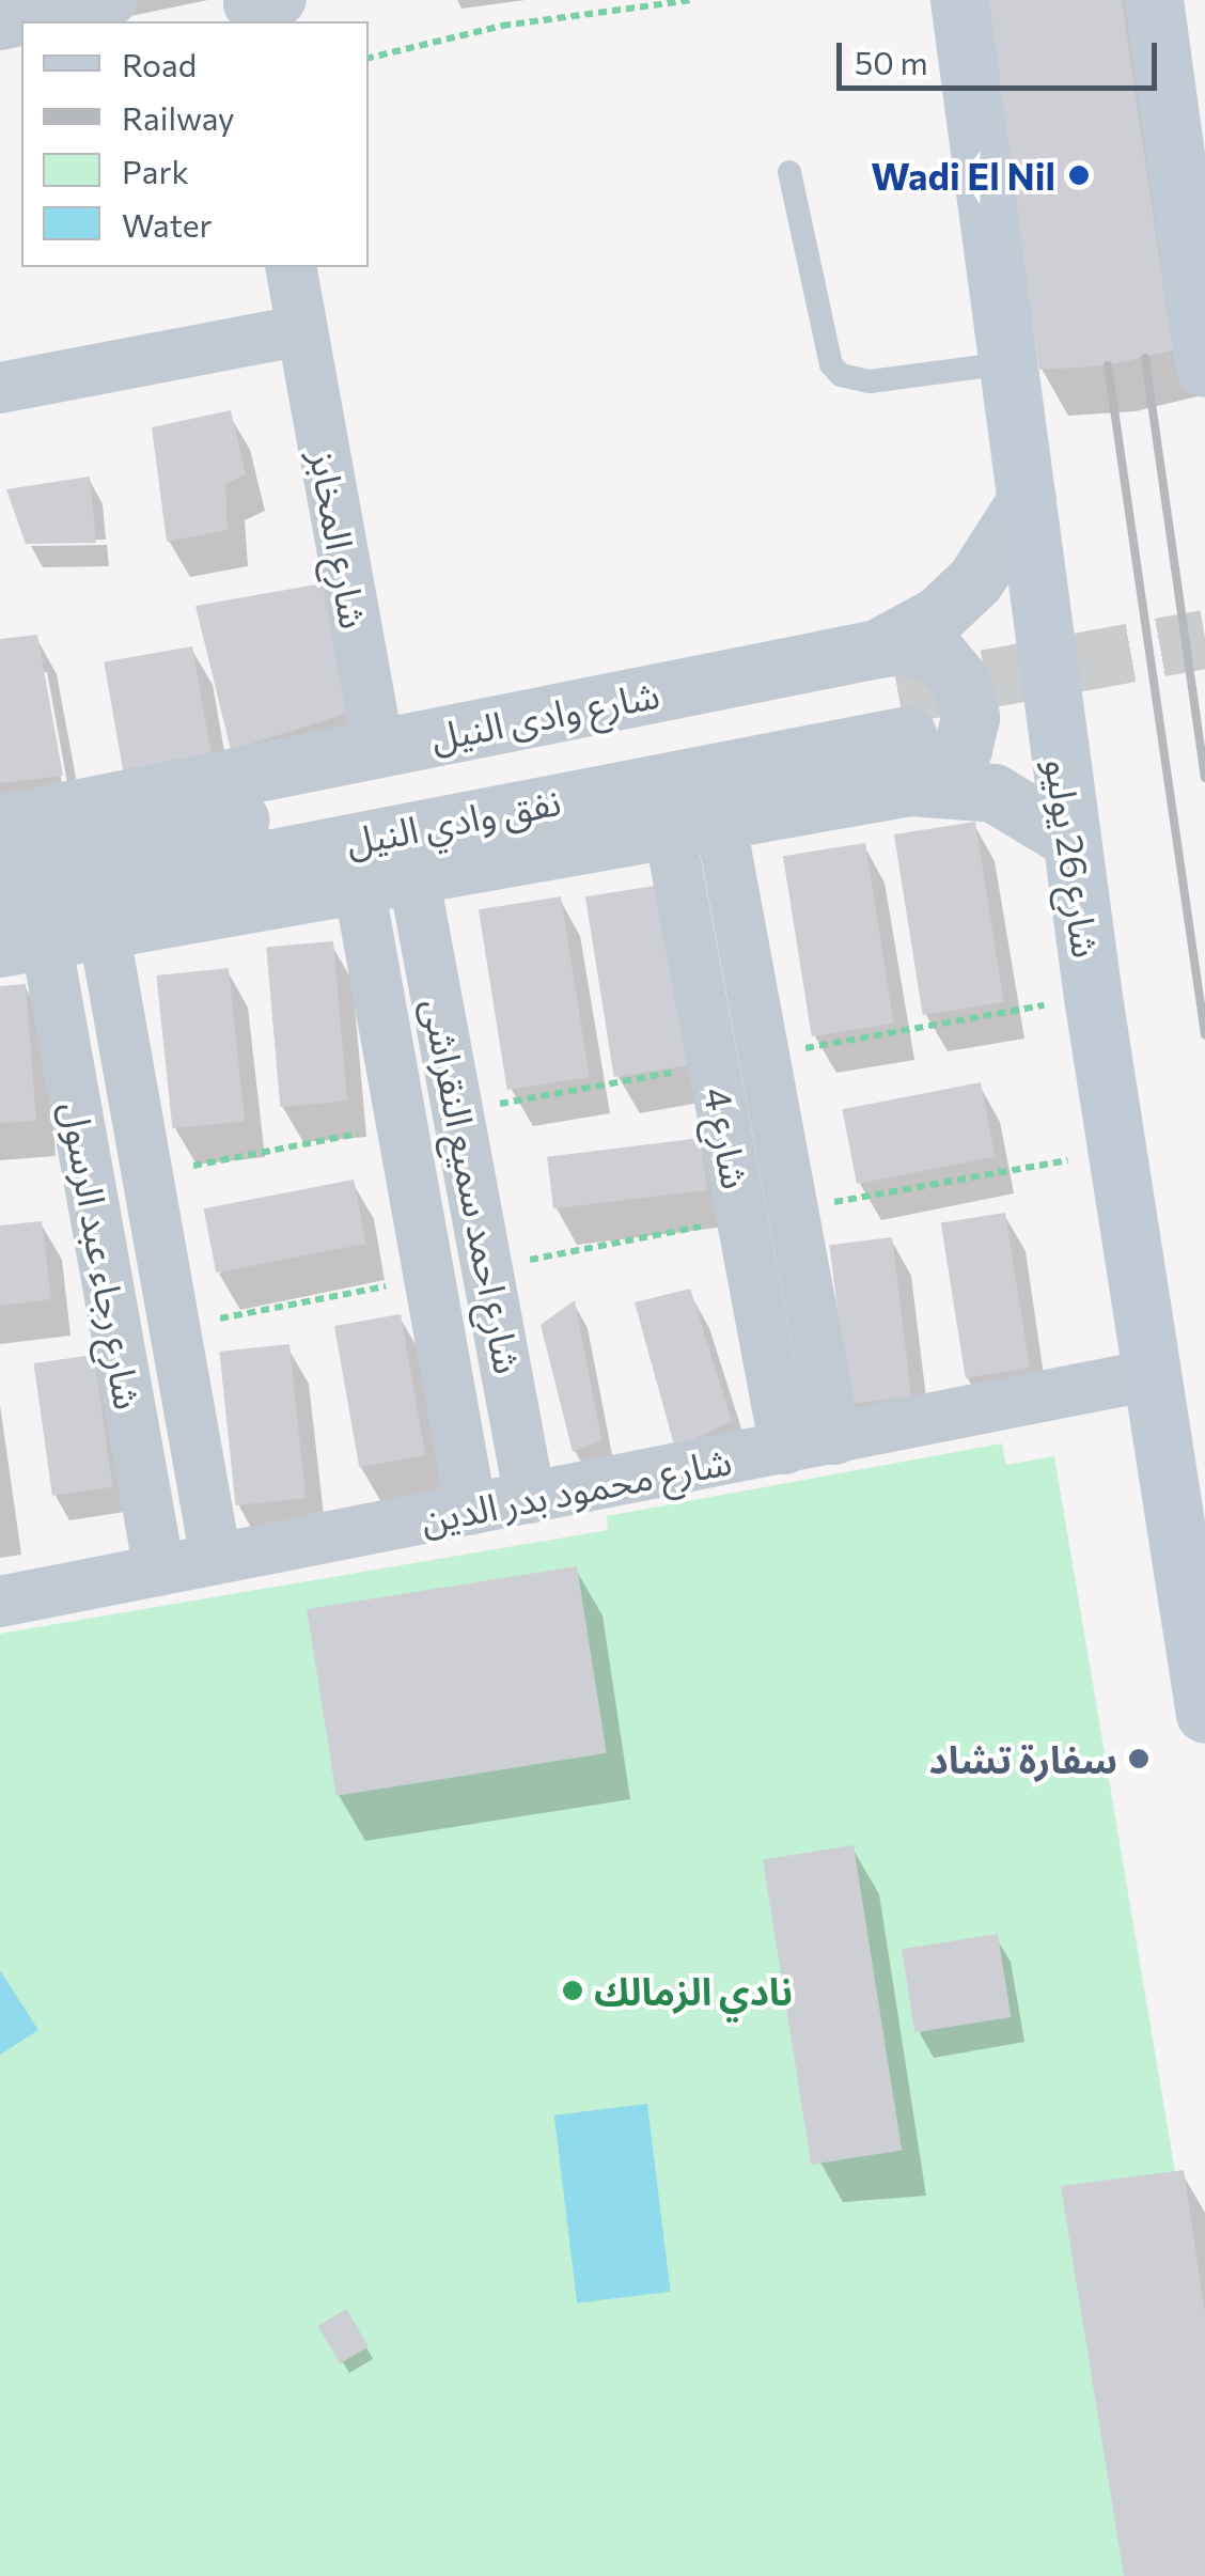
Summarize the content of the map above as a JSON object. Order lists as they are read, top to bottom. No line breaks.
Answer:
{"streets":{"main road":["شارع 26 يوليو"],"street":["شارع المخابز","شارع وادى النيل","نفق وادي النيل","شارع 4","شارع احمد سميع النقراشى","شارع رجاء عبد الرسول","شارع محمود بدر الدين"]},"crossings":[["شارع المخابز","شارع وادى النيل"],["شارع وادى النيل","نفق وادي النيل"],["شارع وادى النيل","شارع 26 يوليو"],["شارع وادى النيل","شارع 4"],["شارع وادى النيل","شارع احمد سميع النقراشى"],["شارع وادى النيل","شارع رجاء عبد الرسول"],["نفق وادي النيل","شارع رجاء عبد الرسول"],["شارع 26 يوليو","شارع محمود بدر الدين"],["شارع 4","شارع محمود بدر الدين"],["شارع احمد سميع النقراشى","شارع محمود بدر الدين"],["شارع رجاء عبد الرسول","شارع محمود بدر الدين"]],"places":["Wadi El Nil","سفارة تشاد","نادي الزمالك"],"legend":["Road","Railway","Park","Water"],"scale_bar":"50 m"}
